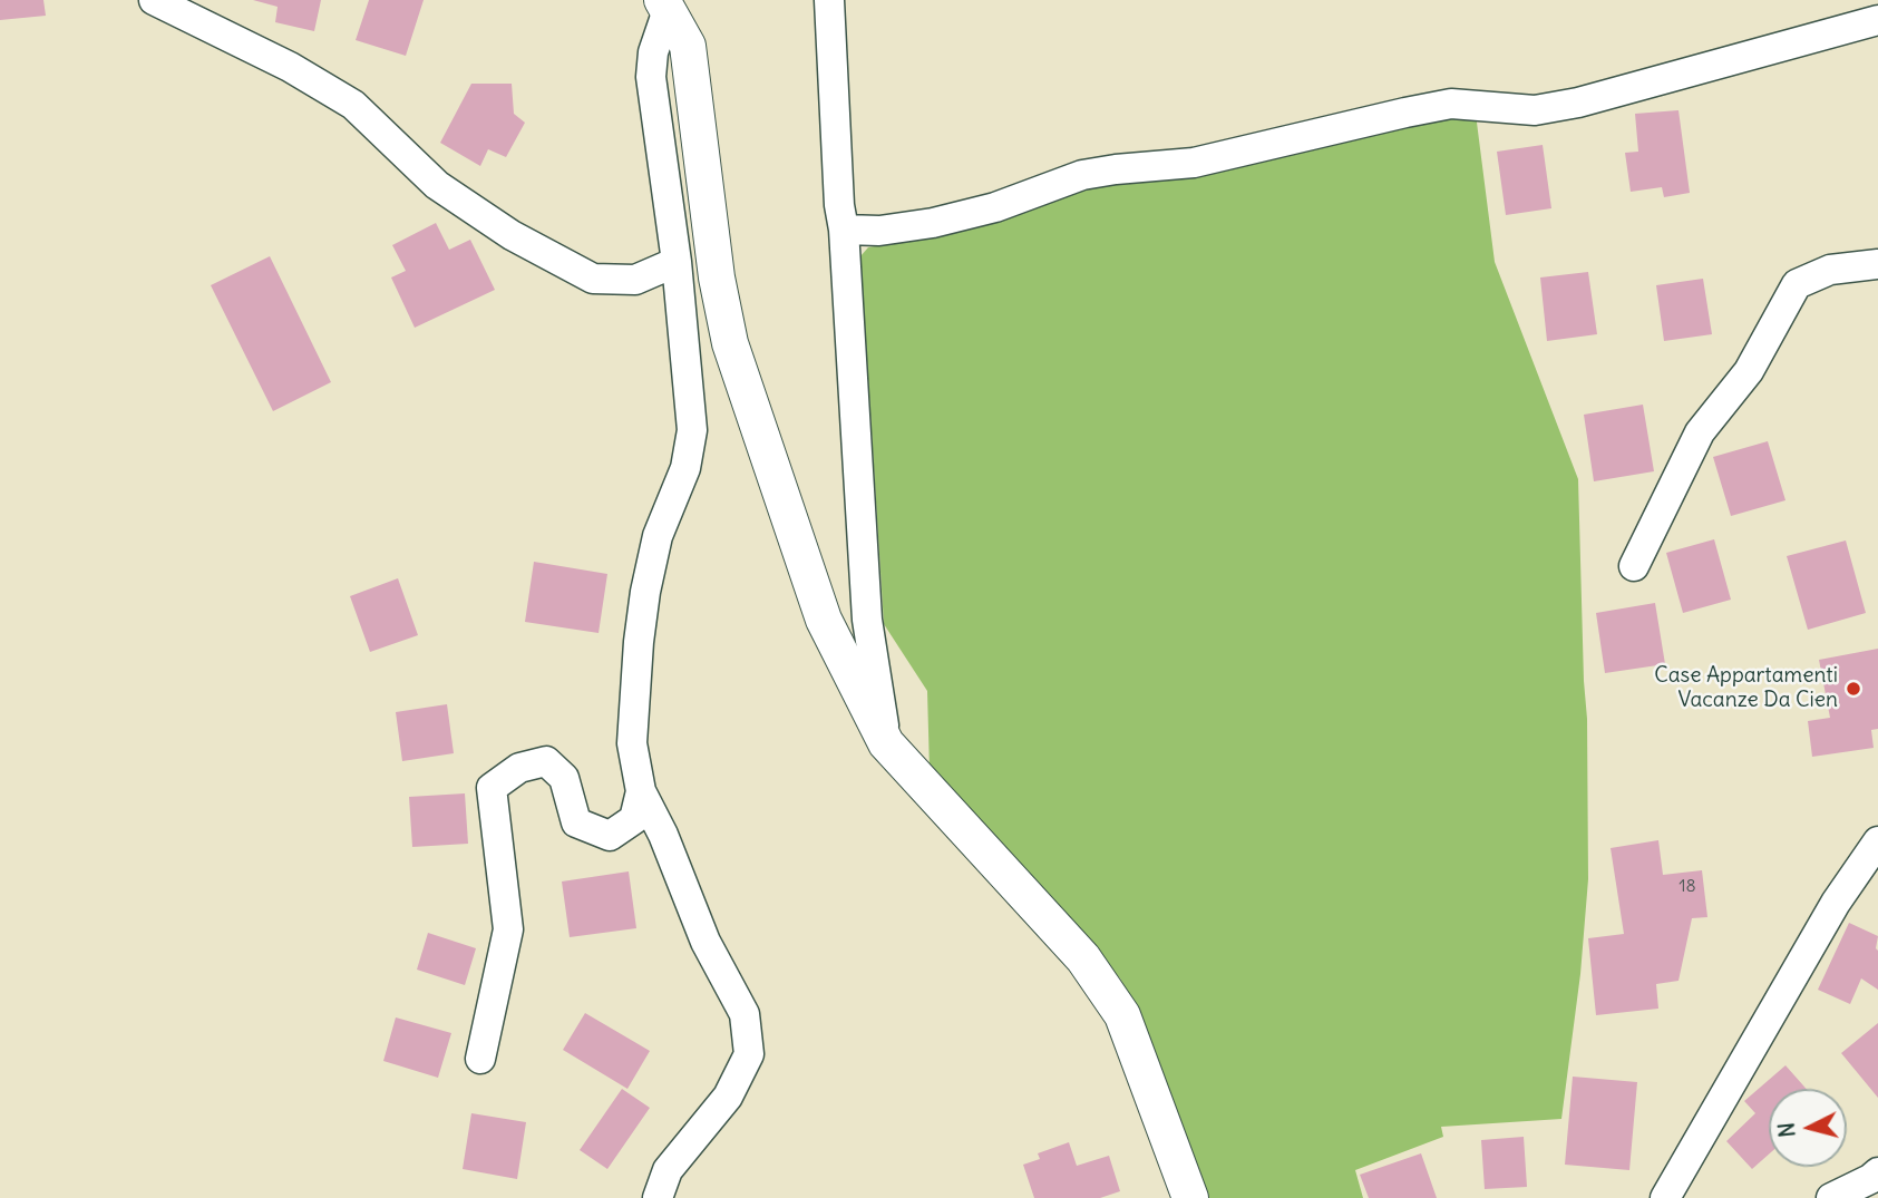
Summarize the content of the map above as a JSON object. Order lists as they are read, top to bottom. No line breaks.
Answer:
{"places":["Case Appartamenti Vacanze Da Cien"],"house_numbers":["18"],"north":"left"}
